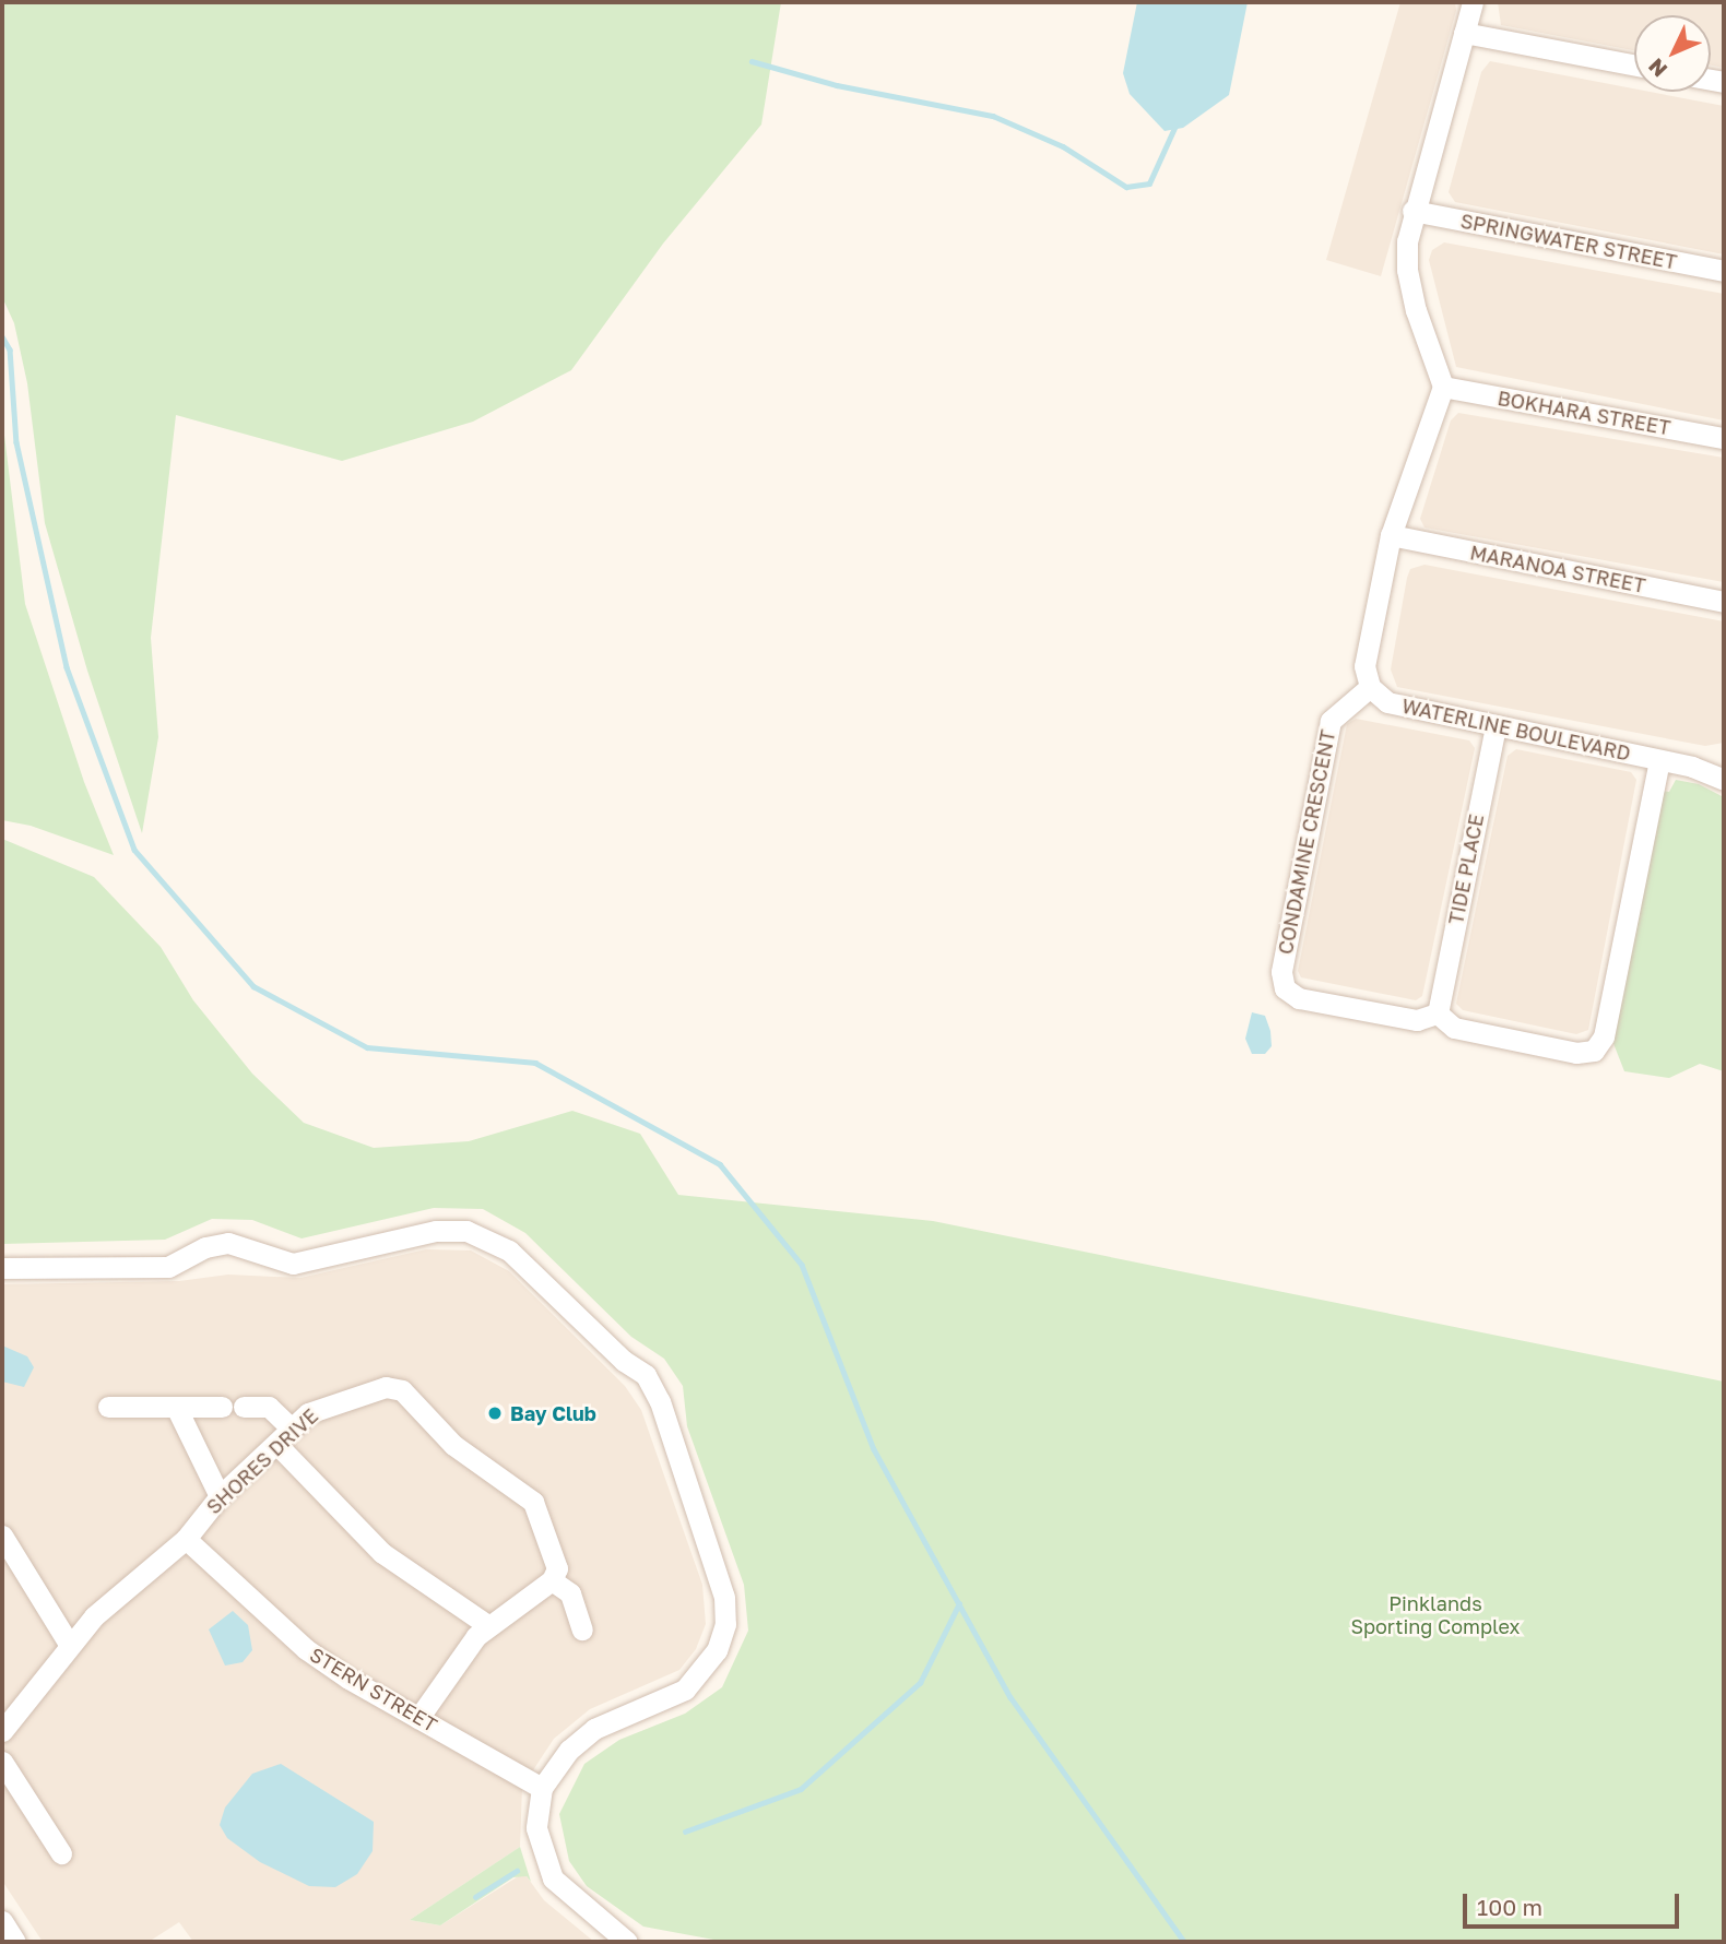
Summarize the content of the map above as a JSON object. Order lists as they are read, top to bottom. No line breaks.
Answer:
{"streets":{"street":["SPRINGWATER STREET","BOKHARA STREET","MARANOA STREET","WATERLINE BOULEVARD","CONDAMINE CRESCENT","TIDE PLACE","SHORES DRIVE","STERN STREET"]},"crossings":[["WATERLINE BOULEVARD","CONDAMINE CRESCENT"],["WATERLINE BOULEVARD","TIDE PLACE"],["CONDAMINE CRESCENT","TIDE PLACE"],["SHORES DRIVE","STERN STREET"]],"parks":["Pinklands Sporting Complex"],"places":["Bay Club"],"scale_bar":"100 m","north":"bottom left"}
